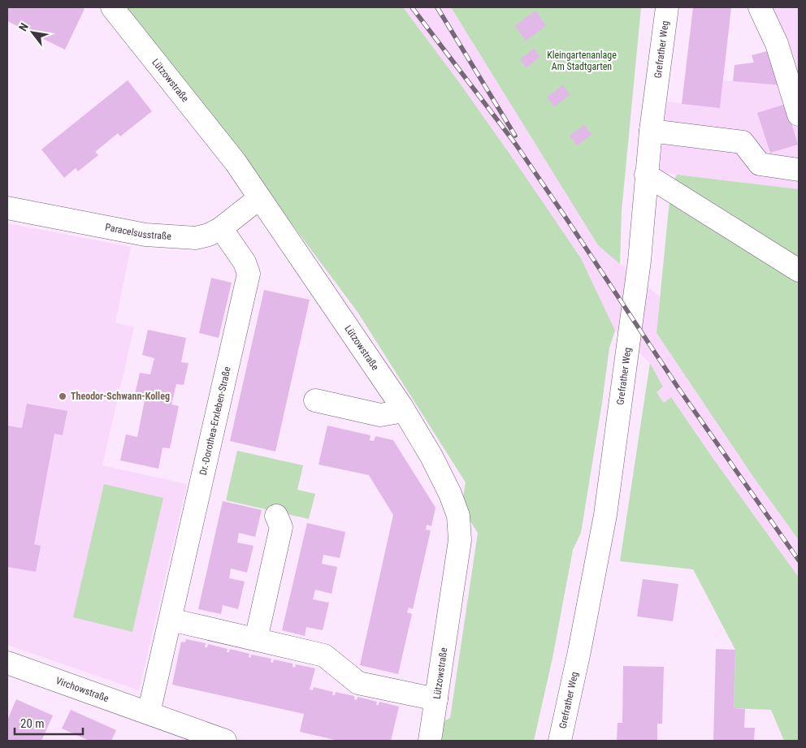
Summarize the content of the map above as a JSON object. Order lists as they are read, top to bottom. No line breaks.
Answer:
{"streets":{"street":["Grefrather Weg","Lützowstraße","Paracelsusstraße","Dr.-Dorothea-Erxleben-Straße","Virchowstraße"]},"crossings":[["Lützowstraße","Paracelsusstraße"],["Paracelsusstraße","Dr.-Dorothea-Erxleben-Straße"],["Dr.-Dorothea-Erxleben-Straße","Virchowstraße"]],"parks":["Kleingartenanlage Am Stadtgarten"],"places":["Theodor-Schwann-Kolleg"],"scale_bar":"20 m","north":"top left"}
